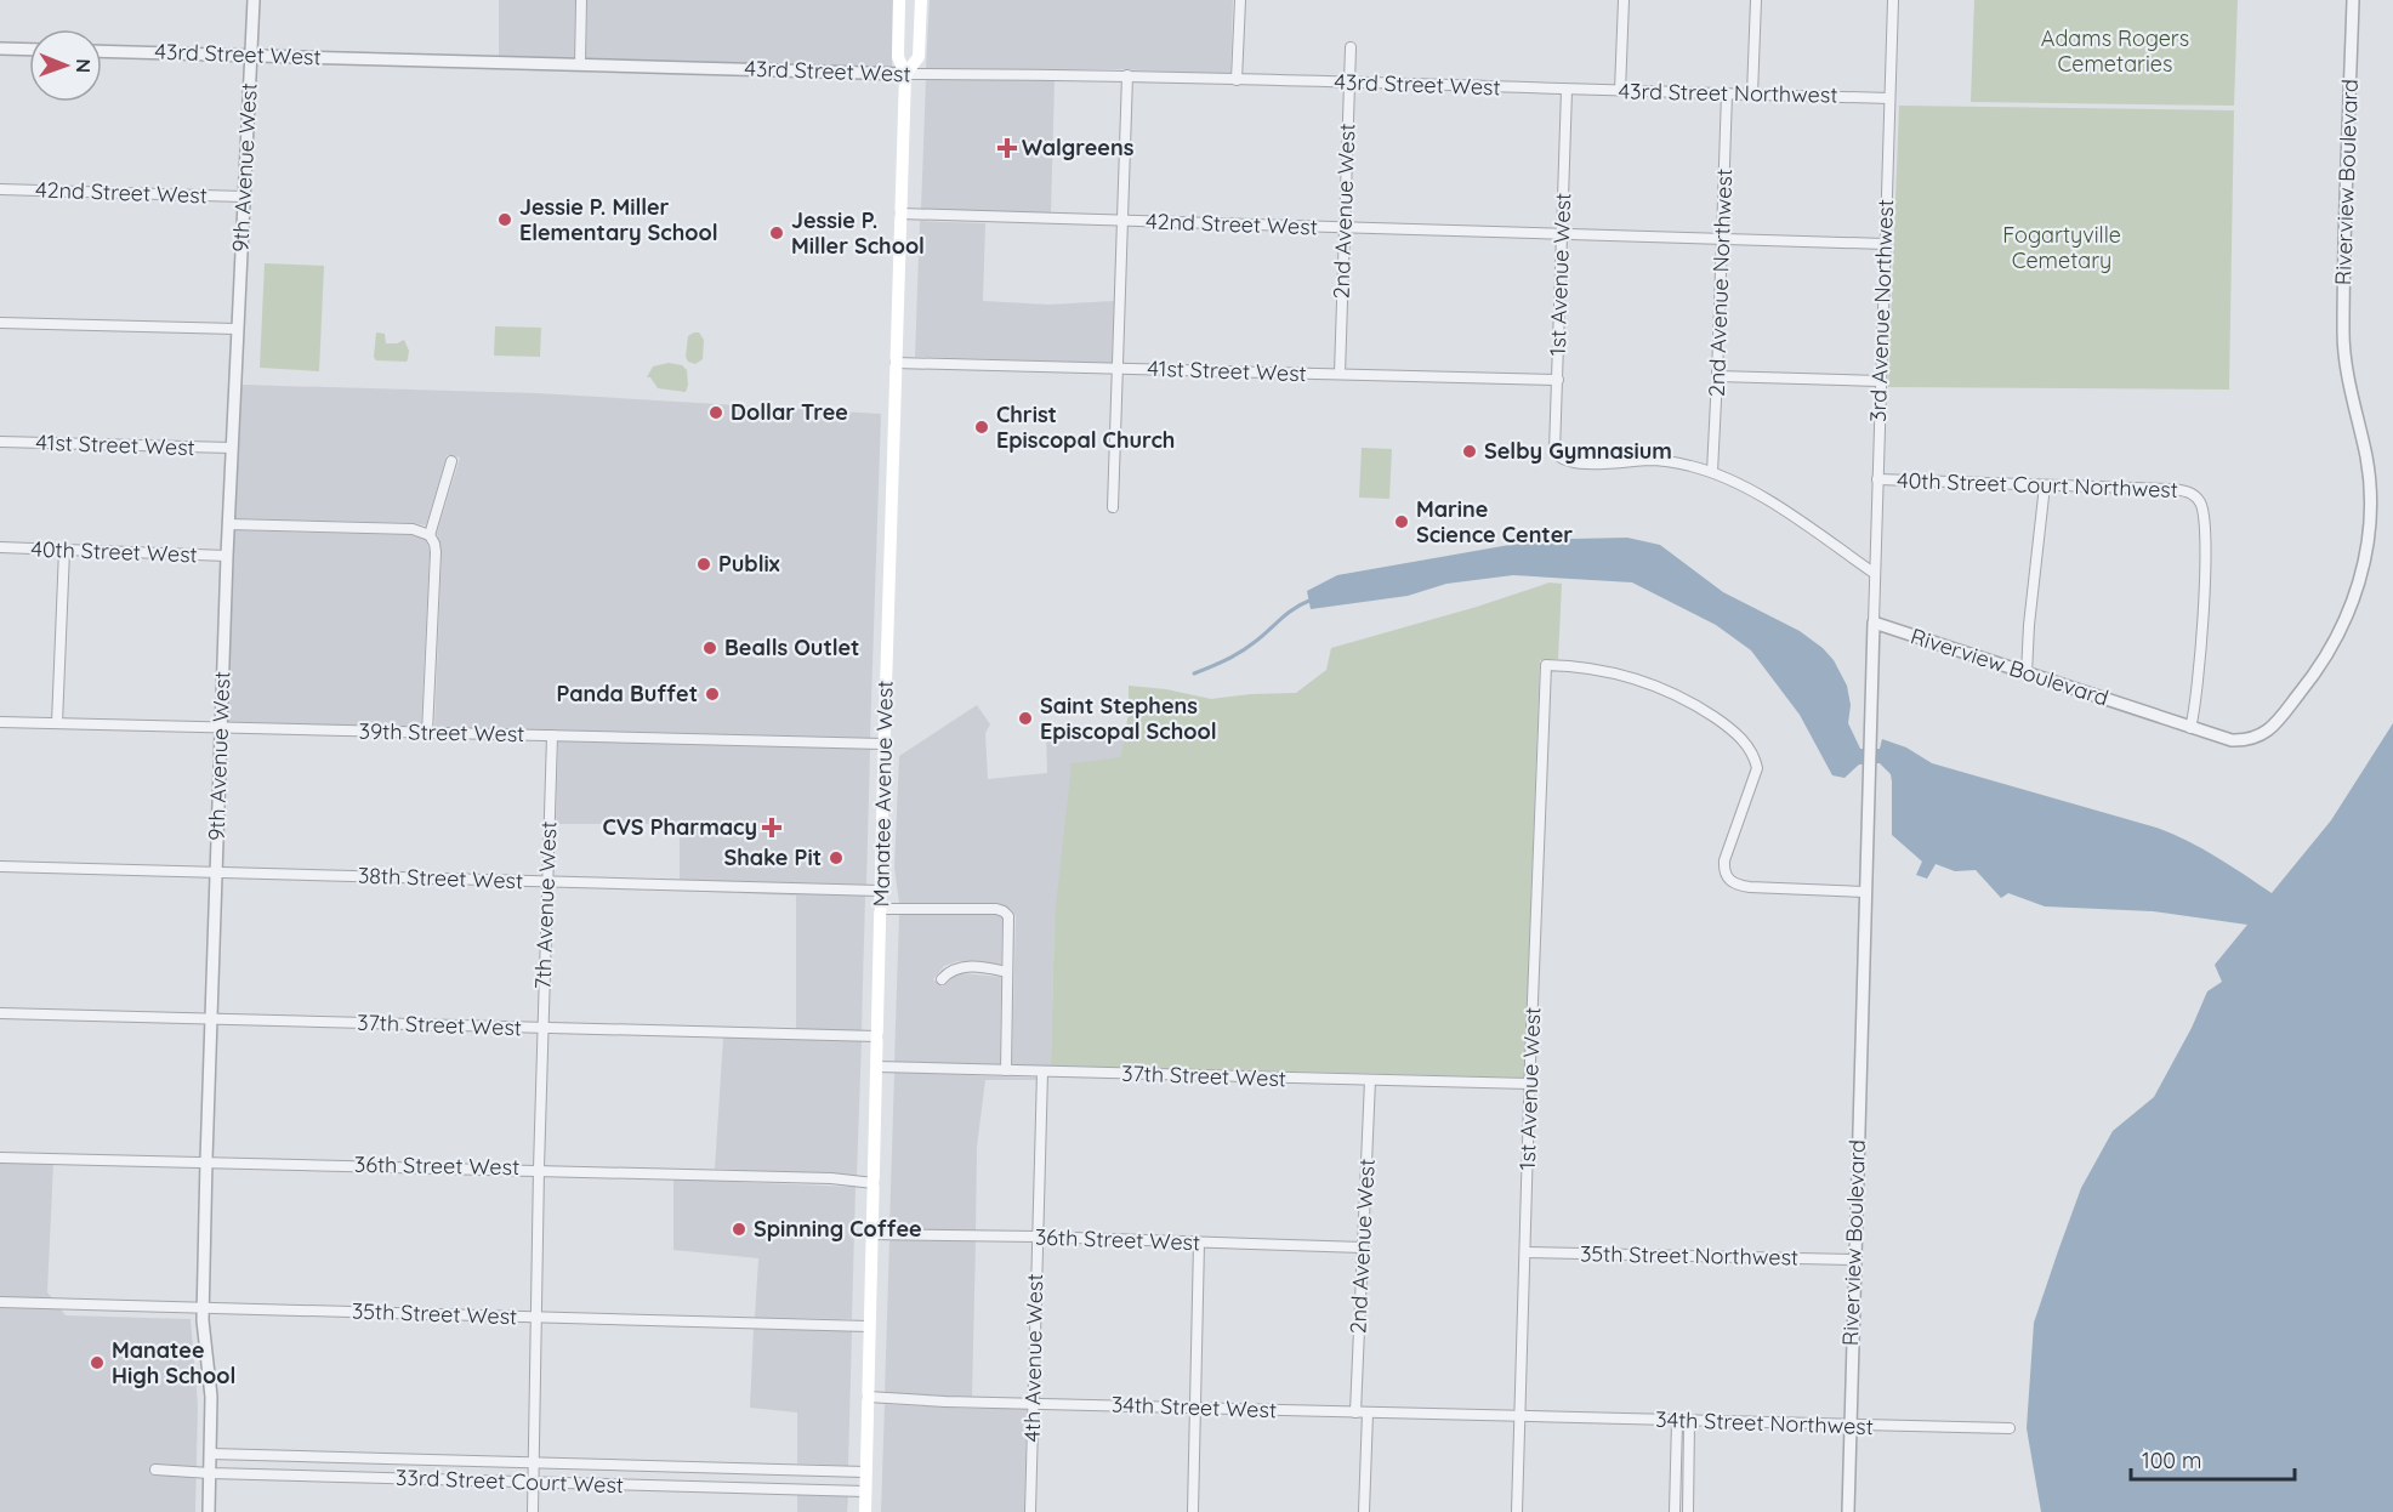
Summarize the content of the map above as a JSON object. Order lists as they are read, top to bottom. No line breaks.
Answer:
{"streets":{"main road":["Manatee Avenue West"],"street":["43rd Street West","43rd Street Northwest","9th Avenue West","Riverview Boulevard","42nd Street West","2nd Avenue West","1st Avenue West","2nd Avenue Northwest","3rd Avenue Northwest","41st Street West","40th Street Court Northwest","40th Street West","39th Street West","38th Street West","7th Avenue West","37th Street West","36th Street West","35th Street Northwest","35th Street West","4th Avenue West","34th Street West","34th Street Northwest","33rd Street Court West"]},"crossings":[["43rd Street West","43rd Street Northwest"],["43rd Street West","9th Avenue West"],["43rd Street West","2nd Avenue West"],["43rd Street West","1st Avenue West"],["43rd Street West","Manatee Avenue West"],["43rd Street Northwest","1st Avenue West"],["43rd Street Northwest","2nd Avenue Northwest"],["43rd Street Northwest","3rd Avenue Northwest"],["9th Avenue West","42nd Street West"],["9th Avenue West","41st Street West"],["9th Avenue West","40th Street West"],["9th Avenue West","39th Street West"],["9th Avenue West","38th Street West"],["9th Avenue West","37th Street West"],["9th Avenue West","36th Street West"],["9th Avenue West","35th Street West"],["9th Avenue West","33rd Street Court West"],["Riverview Boulevard","1st Avenue West"],["Riverview Boulevard","3rd Avenue Northwest"],["Riverview Boulevard","40th Street Court Northwest"],["Riverview Boulevard","35th Street Northwest"],["Riverview Boulevard","34th Street Northwest"],["42nd Street West","2nd Avenue West"],["42nd Street West","1st Avenue West"],["42nd Street West","2nd Avenue Northwest"],["42nd Street West","3rd Avenue Northwest"],["42nd Street West","Manatee Avenue West"],["2nd Avenue West","41st Street West"],["2nd Avenue West","37th Street West"],["2nd Avenue West","36th Street West"],["2nd Avenue West","34th Street West"],["1st Avenue West","2nd Avenue Northwest"],["1st Avenue West","41st Street West"],["1st Avenue West","37th Street West"],["1st Avenue West","35th Street Northwest"],["1st Avenue West","34th Street West"],["1st Avenue West","34th Street Northwest"],["3rd Avenue Northwest","40th Street Court Northwest"],["41st Street West","Manatee Avenue West"],["39th Street West","Manatee Avenue West"],["39th Street West","7th Avenue West"],["Manatee Avenue West","38th Street West"],["Manatee Avenue West","37th Street West"],["Manatee Avenue West","36th Street West"],["Manatee Avenue West","35th Street West"],["Manatee Avenue West","34th Street West"],["Manatee Avenue West","33rd Street Court West"],["38th Street West","7th Avenue West"],["7th Avenue West","37th Street West"],["7th Avenue West","36th Street West"],["7th Avenue West","35th Street West"],["7th Avenue West","33rd Street Court West"],["37th Street West","4th Avenue West"],["36th Street West","4th Avenue West"],["4th Avenue West","34th Street West"],["34th Street West","34th Street Northwest"]],"parks":["Adams Rogers Cemetaries","Fogartyville Cemetary"],"places":{"health":["Walgreens","CVS Pharmacy"],"other":["Jessie P. Miller Elementary School","Jessie P. Miller School","Dollar Tree","Christ Episcopal Church","Selby Gymnasium","Marine Science Center","Publix","Bealls Outlet","Panda Buffet","Saint Stephens Episcopal School","Shake Pit","Spinning Coffee","Manatee High School"]},"scale_bar":"100 m","north":"right"}
